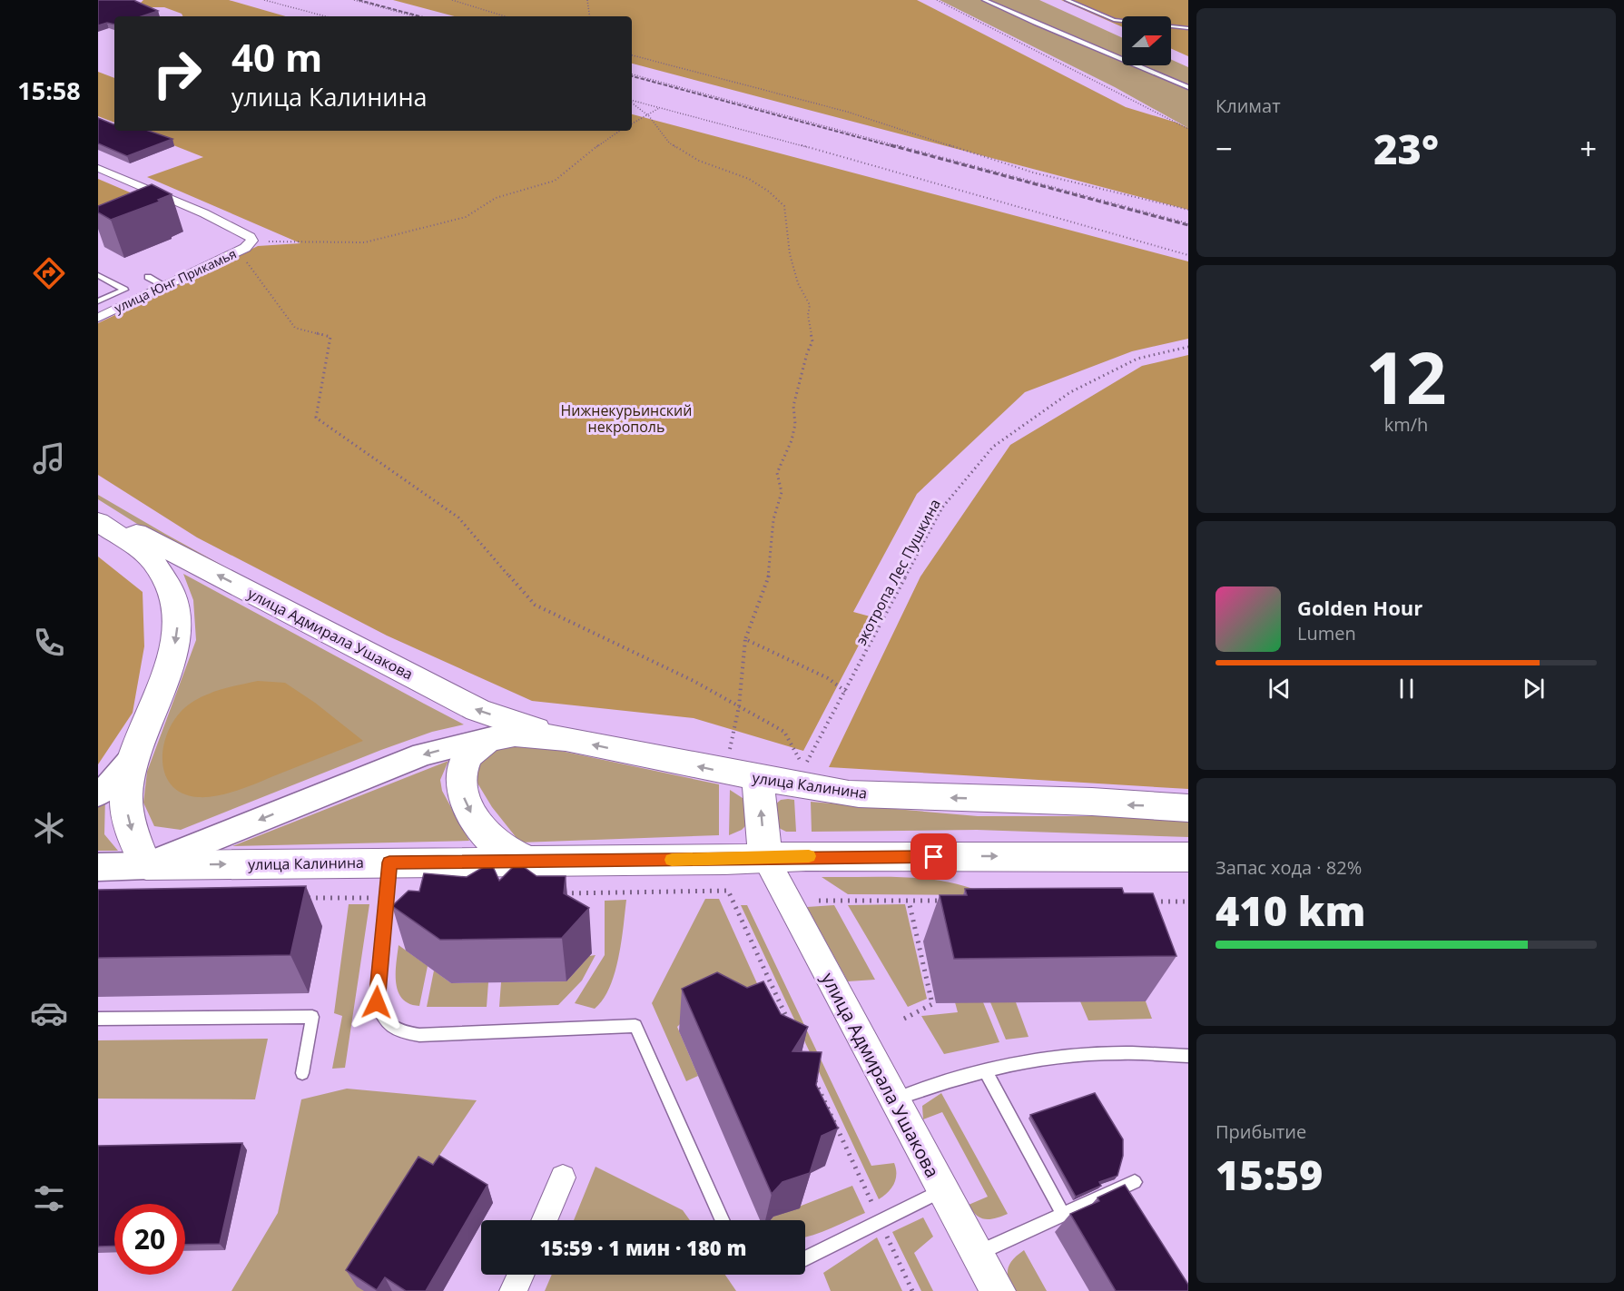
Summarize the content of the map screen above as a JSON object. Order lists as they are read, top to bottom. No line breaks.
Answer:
{"streets":{"main road":["улица Адмирала Ушакова","улица Калинина"],"street":["улица Юнг Прикамья"],"path":["экотропа Лес Пушкина"]},"crossings":[["улица Адмирала Ушакова","улица Калинина"]],"one_way":["улица Адмирала Ушакова"],"parks":["Нижнекурьинский некрополь"],"north":"right","page":{"tabs":"15:58","tile":["Климат",["12","km/h"],["Запас хода · 82%","410 km"],["Прибытие","15:59"]],"turn":["40 m","улица Калинина"],"heat":["−","23°","+"],"song":["Golden Hour","Lumen"],"limit":"20","trip":"15:59 · 1 мин · 180 m"}}
